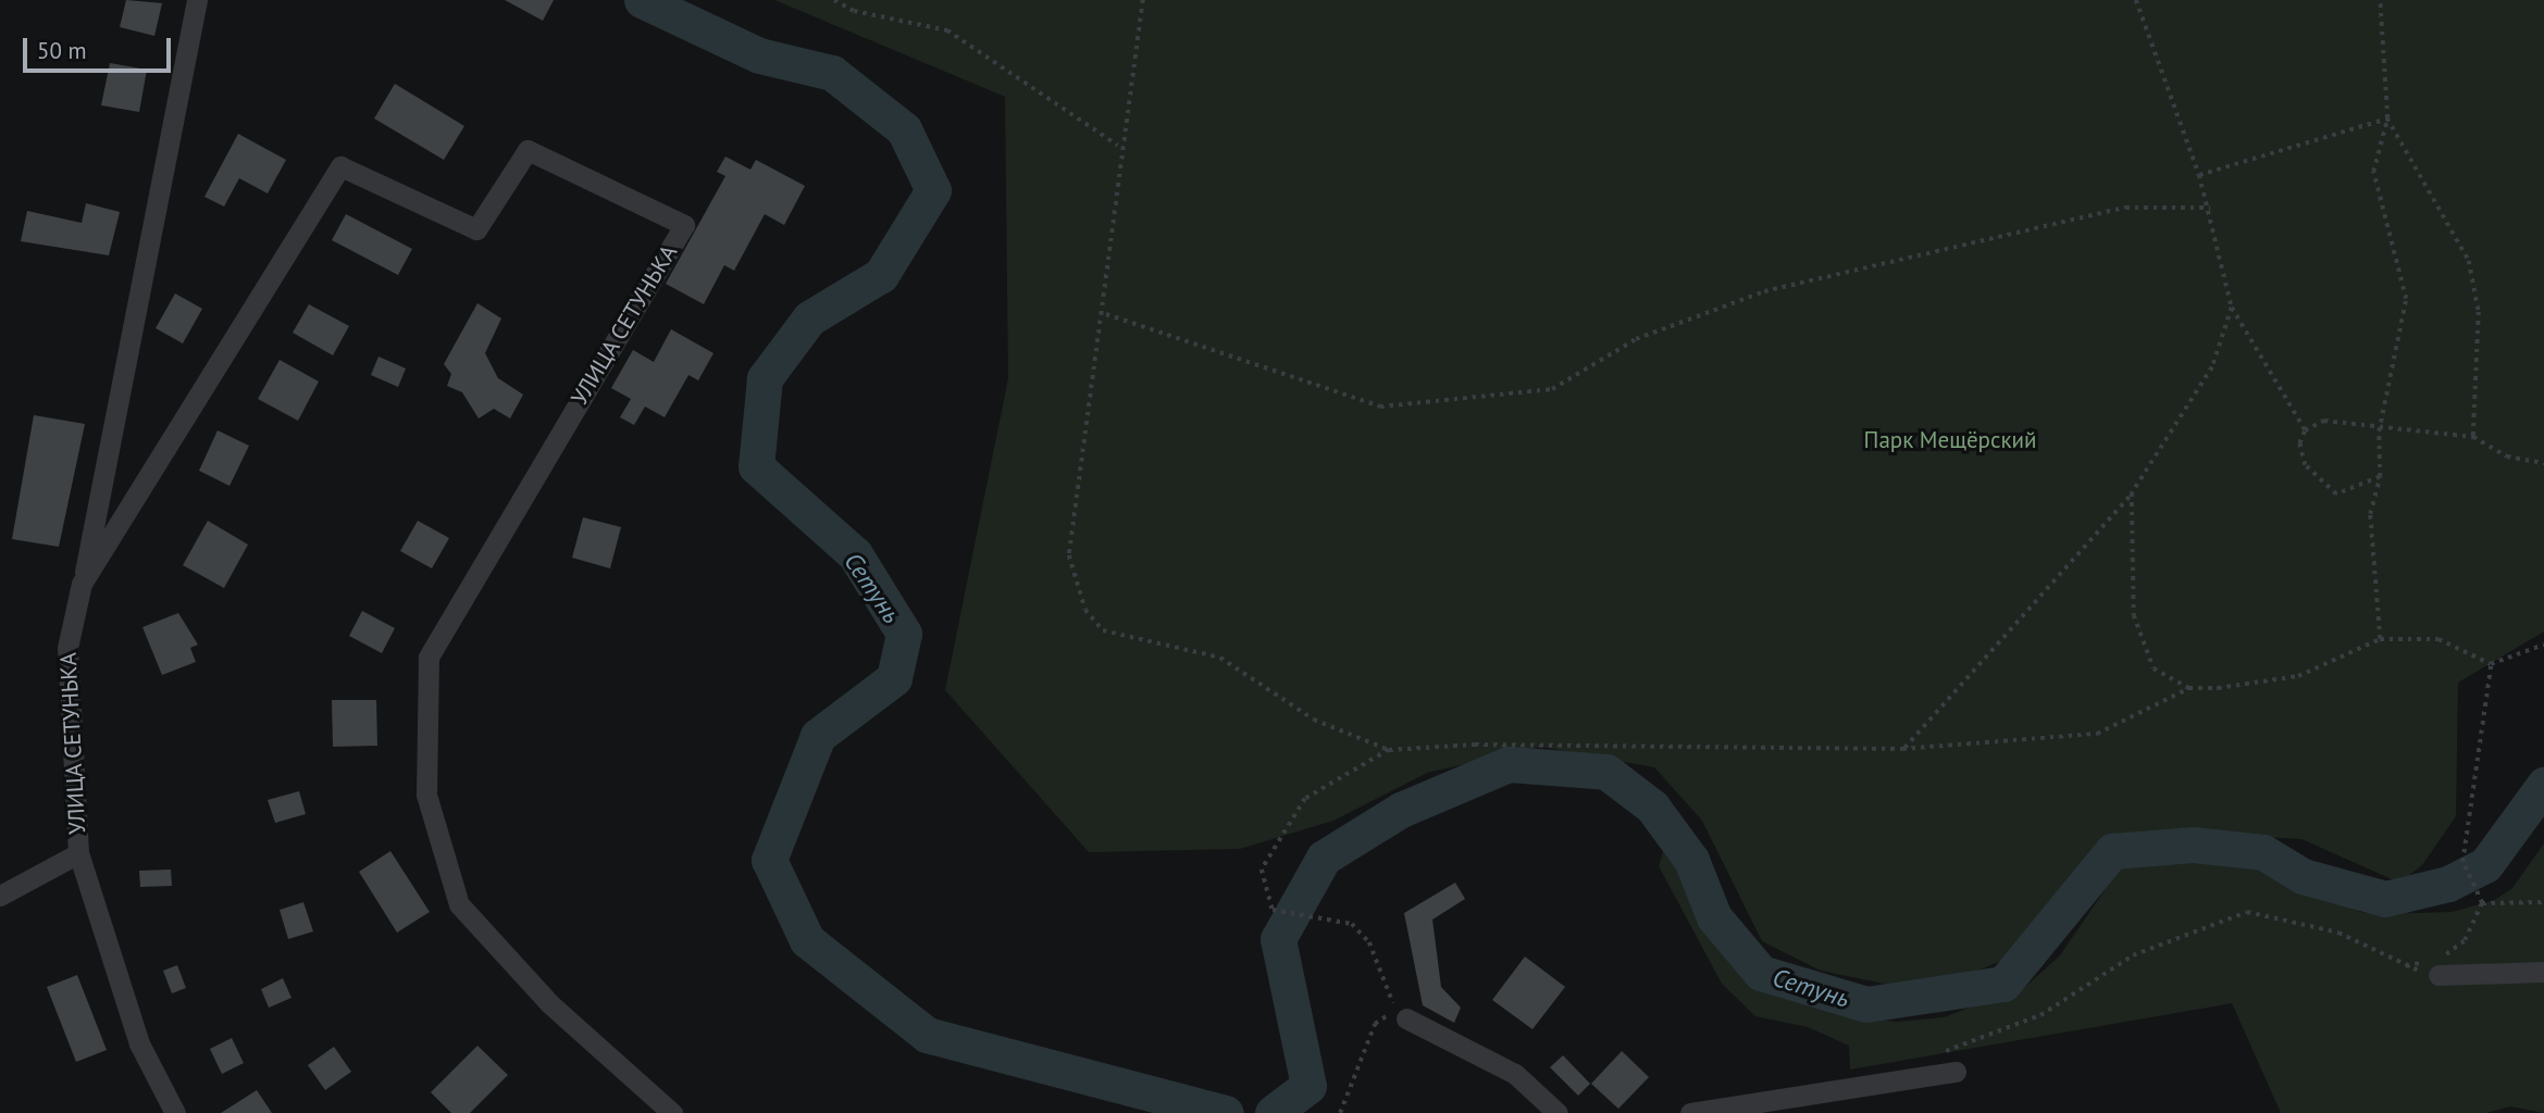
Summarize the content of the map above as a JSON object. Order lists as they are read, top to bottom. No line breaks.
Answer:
{"streets":{"street":["УЛИЦА СЕТУНЬКА"]},"water":["Сетунь"],"parks":["Парк Мещёрский"],"scale_bar":"50 m"}
